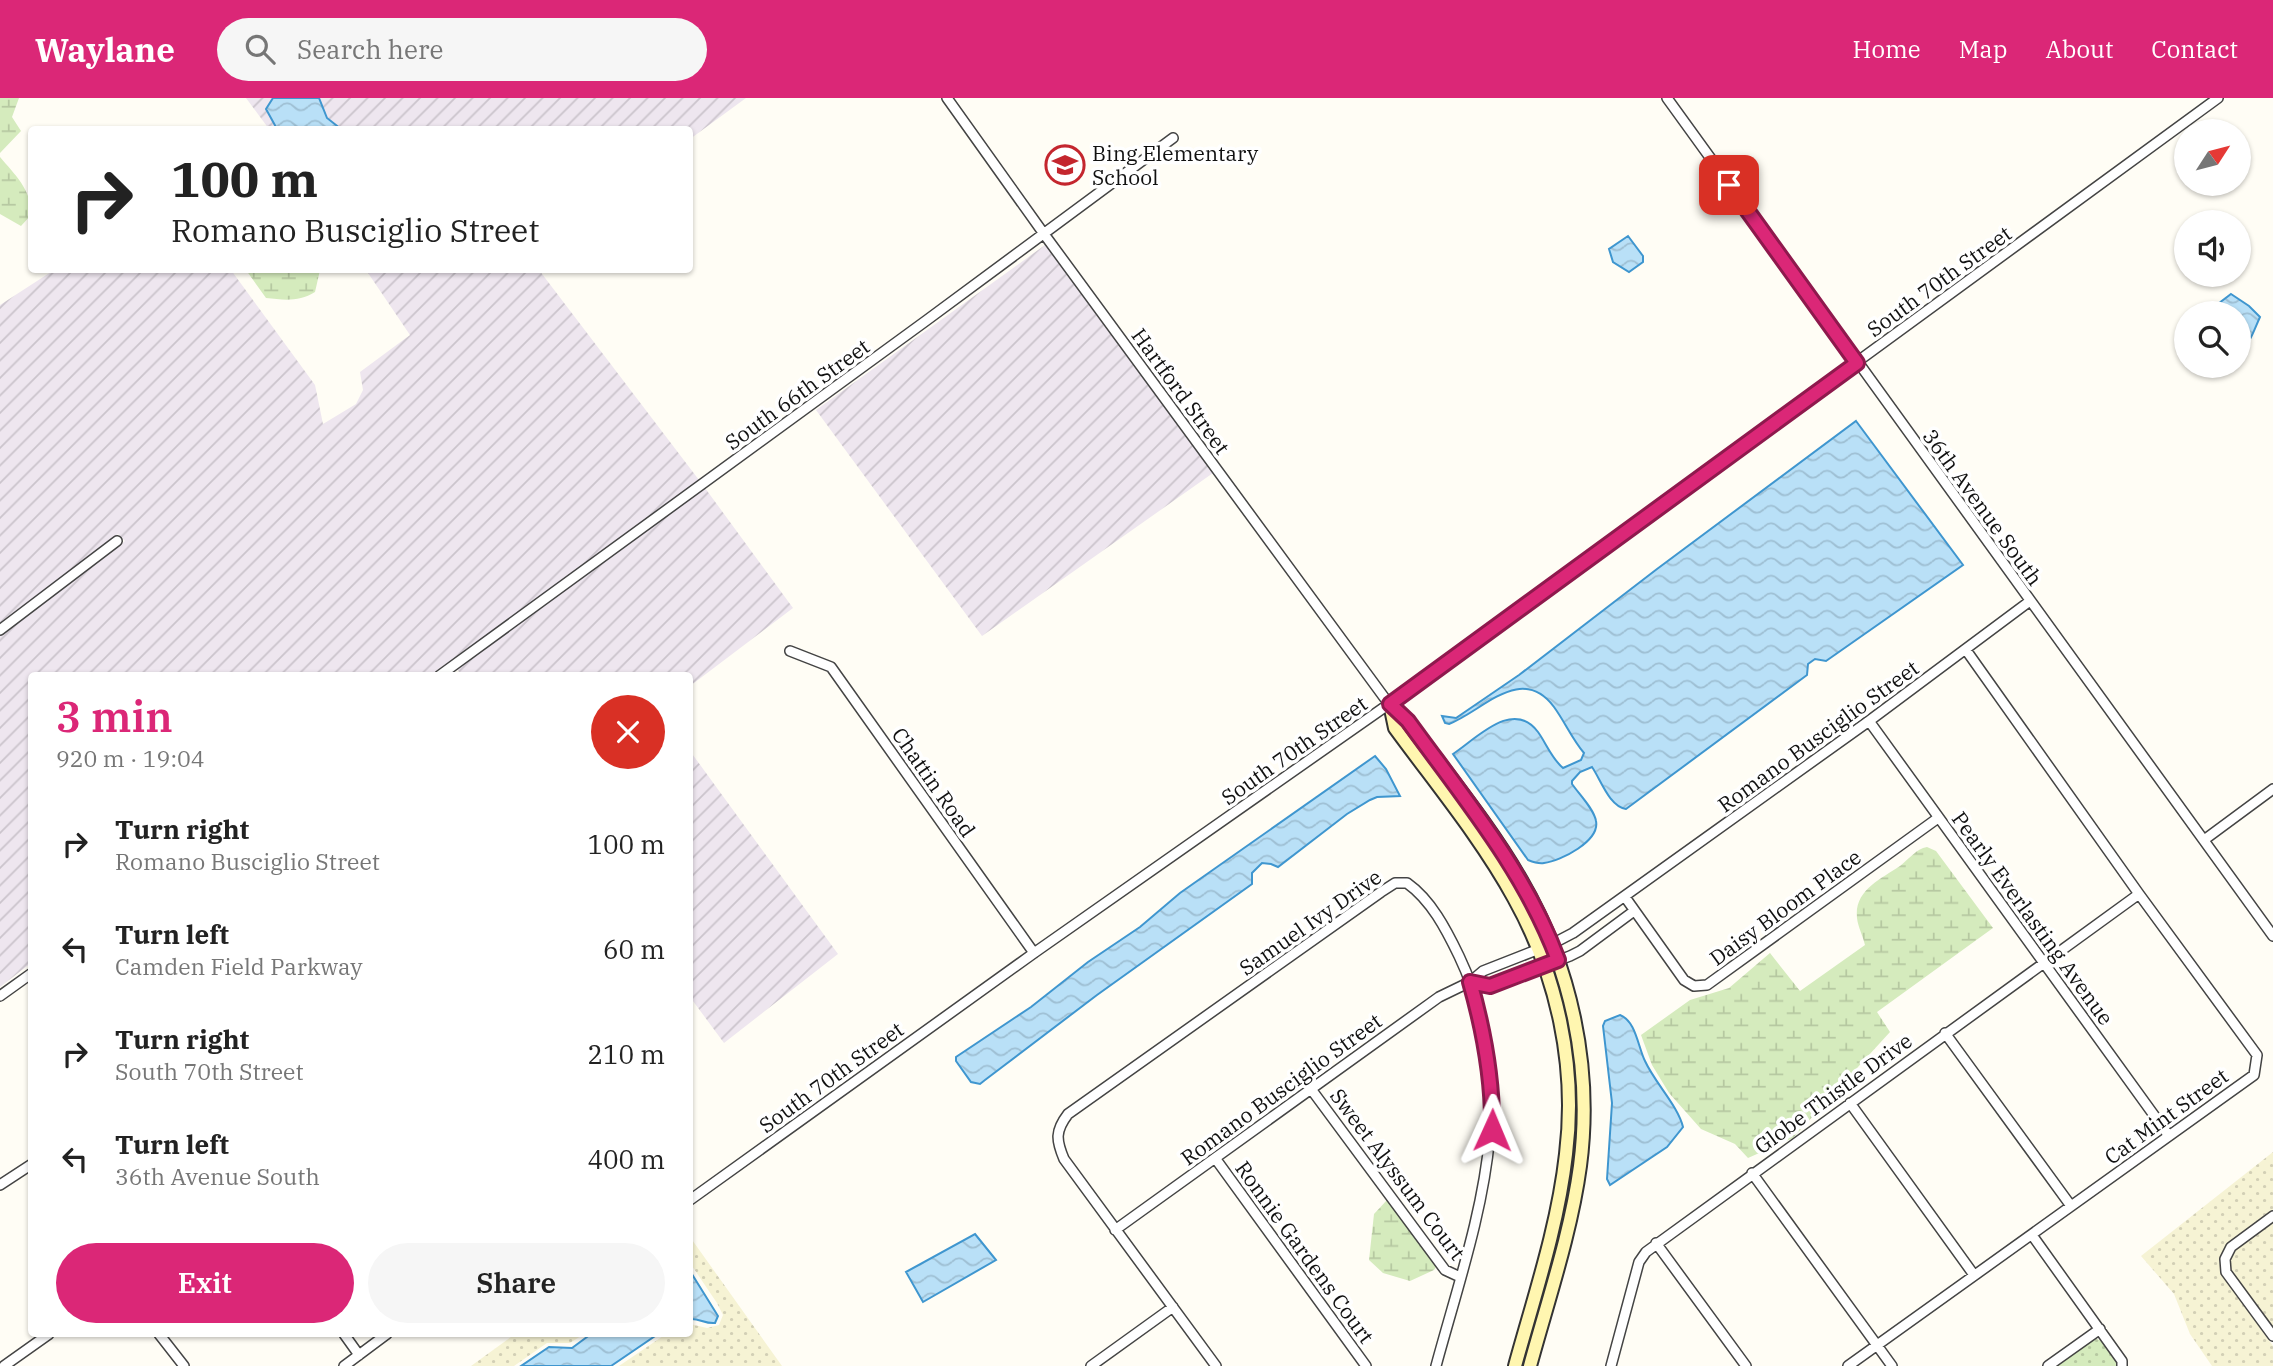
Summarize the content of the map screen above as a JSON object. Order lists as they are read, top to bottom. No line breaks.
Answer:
{"streets":{"street":["South 70th Street","Hartford Street","South 66th Street","36th Avenue South","Romano Busciglio Street","Chattin Road","Daisy Bloom Place","Pearly Everlasting Avenue","Samuel Ivy Drive","Globe Thistle Drive","Cat Mint Street","Sweet Alyssum Court","Ronnie Gardens Court"]},"crossings":[["South 70th Street","Hartford Street"],["South 70th Street","36th Avenue South"],["South 70th Street","Chattin Road"],["Hartford Street","South 66th Street"],["36th Avenue South","Romano Busciglio Street"],["Romano Busciglio Street","Daisy Bloom Place"],["Romano Busciglio Street","Pearly Everlasting Avenue"],["Romano Busciglio Street","Samuel Ivy Drive"],["Romano Busciglio Street","Cat Mint Street"],["Romano Busciglio Street","Sweet Alyssum Court"],["Romano Busciglio Street","Ronnie Gardens Court"],["Daisy Bloom Place","Pearly Everlasting Avenue"],["Pearly Everlasting Avenue","Globe Thistle Drive"],["Pearly Everlasting Avenue","Cat Mint Street"],["Samuel Ivy Drive","Sweet Alyssum Court"],["Globe Thistle Drive","Cat Mint Street"]],"places":{"school or university":["Bing Elementary School"]},"north":"top right","page":{"header":"Waylane","search":"Search here","nav":["Home","Map","About","Contact"],"turn":["100 m","Romano Busciglio Street"],"heading":["3 min","920 m · 19:04"],"list":[{"name":"Turn right","note":"Romano Busciglio Street","value":"100 m"},{"name":"Turn left","note":"Camden Field Parkway","value":"60 m"},{"name":"Turn right","note":"South 70th Street","value":"210 m"},{"name":"Turn left","note":"36th Avenue South","value":"400 m"}],"buttons":["Exit","Share"]}}
